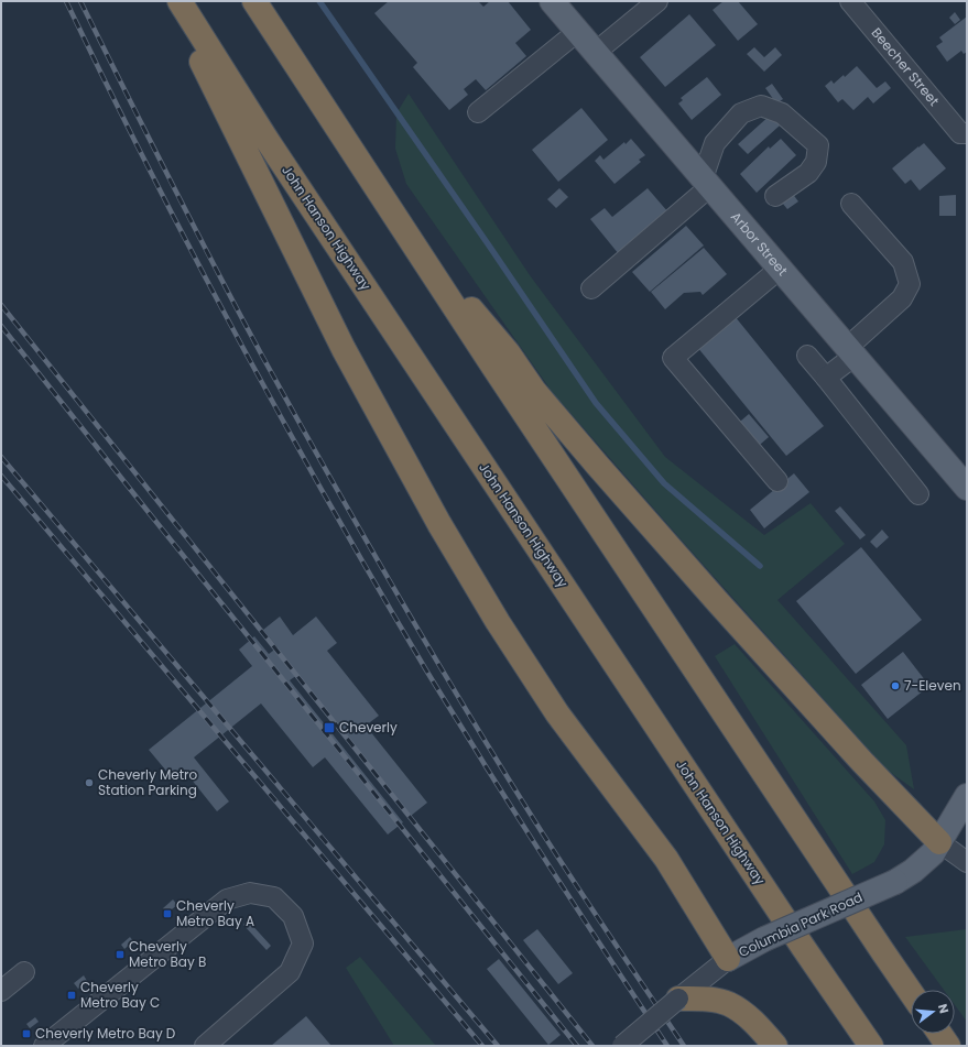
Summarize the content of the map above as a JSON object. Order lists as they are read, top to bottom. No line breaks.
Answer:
{"streets":{"highway":["John Hanson Highway"],"main road":["Arbor Street","Columbia Park Road"],"street":["Beecher Street"]},"places":{"other":["7-Eleven","Cheverly Metro Station Parking"],"transit":["Cheverly","Cheverly Metro Bay A","Cheverly Metro Bay B","Cheverly Metro Bay C","Cheverly Metro Bay D"]},"north":"right"}
